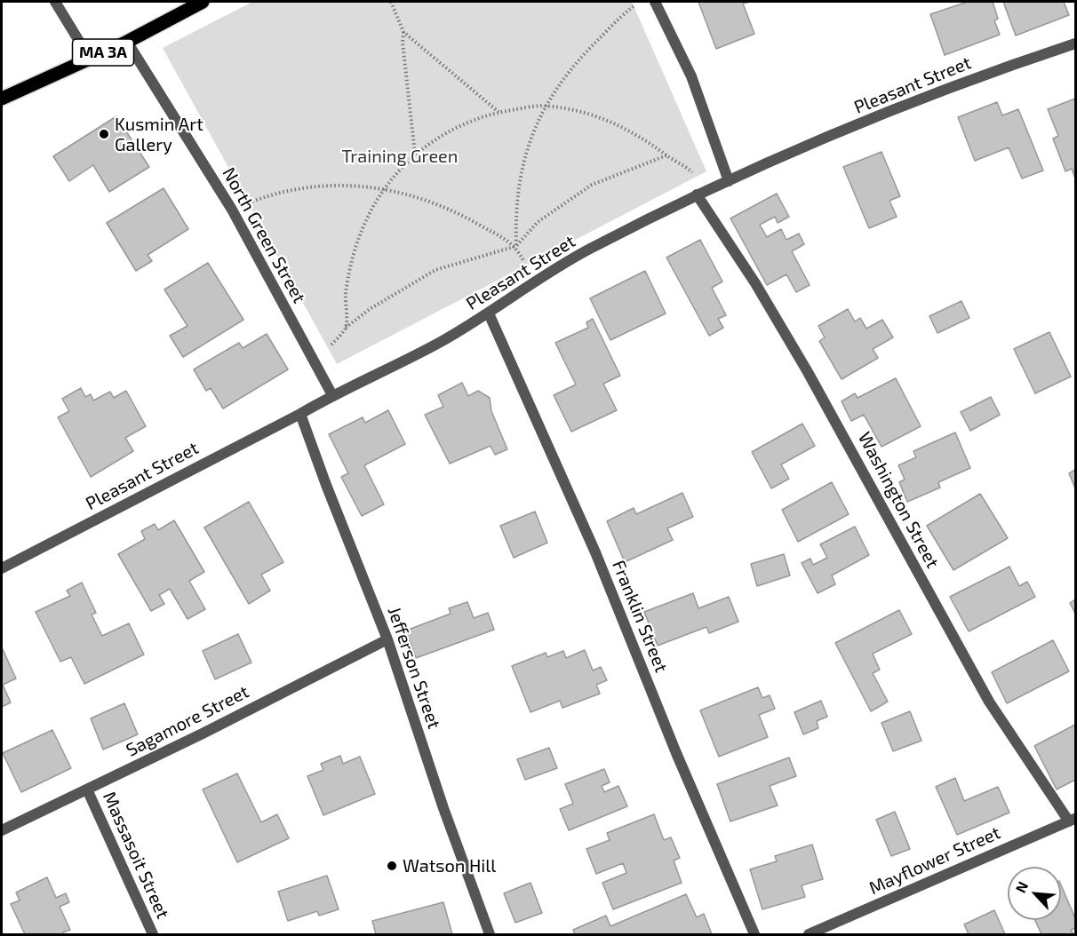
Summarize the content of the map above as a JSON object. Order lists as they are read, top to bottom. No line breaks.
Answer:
{"streets":{"main road":["MA 3A"],"street":["Pleasant Street","North Green Street","Washington Street","Franklin Street","Jefferson Street","Sagamore Street","Massasoit Street","Mayflower Street"]},"crossings":[["MA 3A","North Green Street"],["Pleasant Street","North Green Street"],["Pleasant Street","Washington Street"],["Pleasant Street","Franklin Street"],["Pleasant Street","Jefferson Street"],["Washington Street","Mayflower Street"],["Jefferson Street","Sagamore Street"],["Sagamore Street","Massasoit Street"]],"parks":["Training Green"],"places":["Kusmin Art Gallery","Watson Hill"],"north":"top left"}
